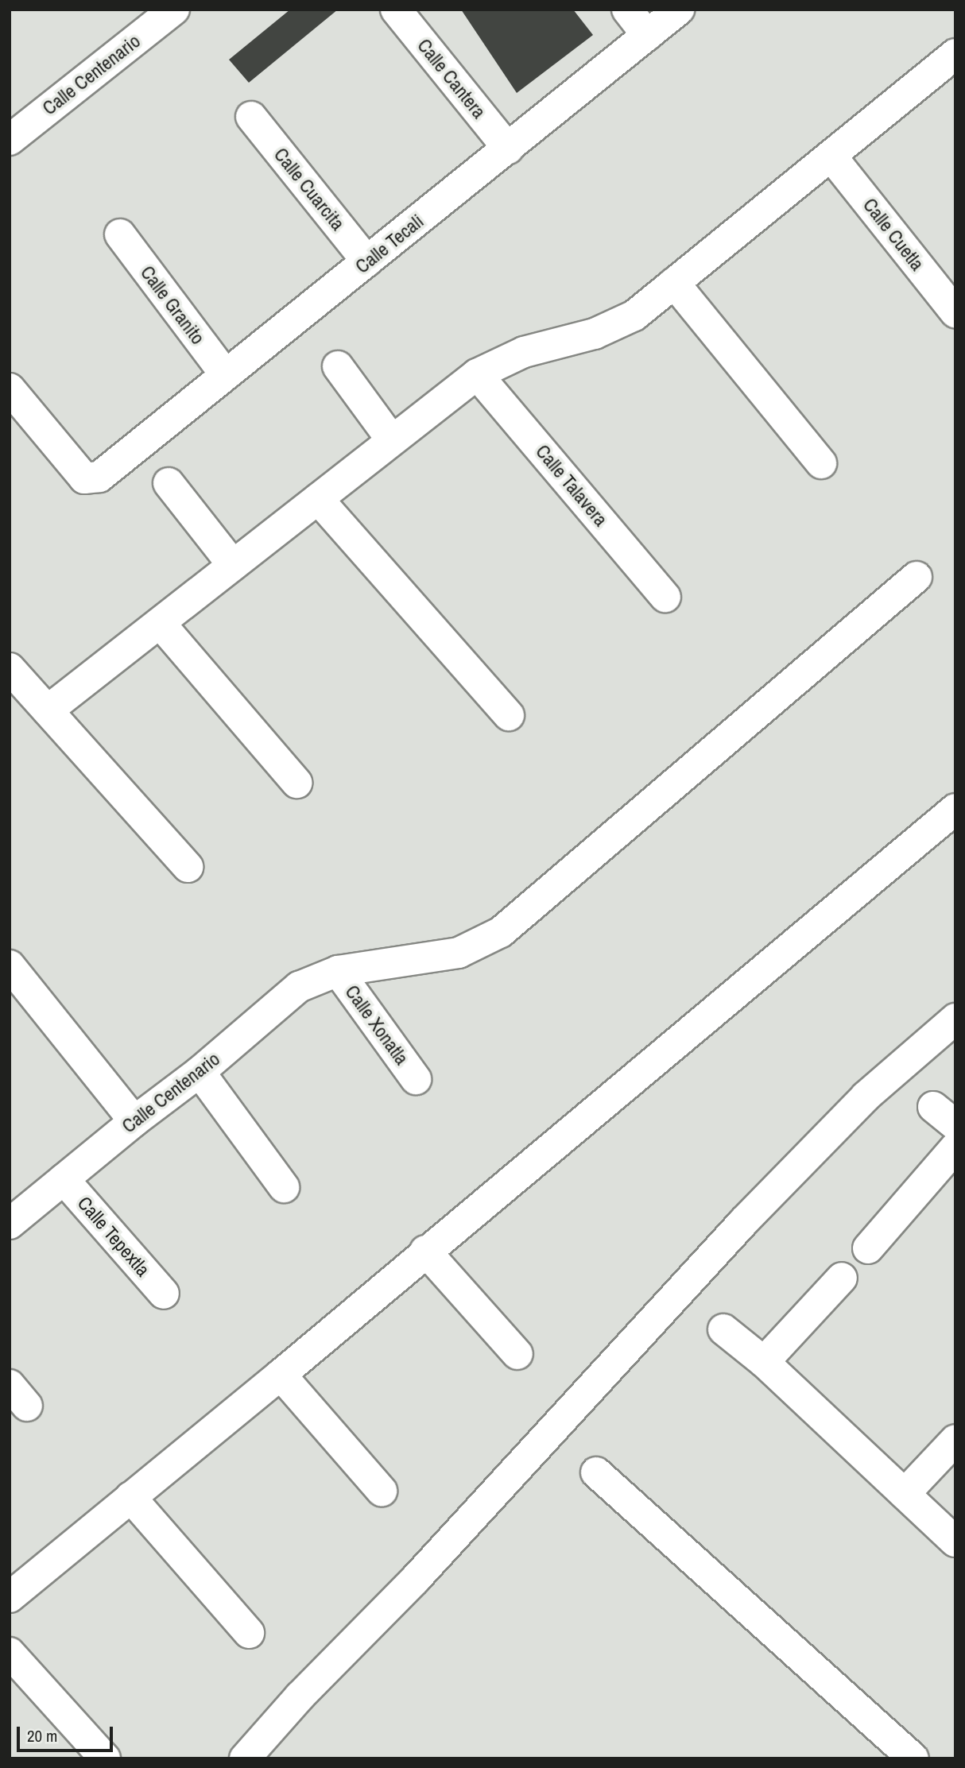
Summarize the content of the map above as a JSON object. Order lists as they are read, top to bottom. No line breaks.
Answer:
{"streets":{"street":["Calle Centenario","Calle Cantera","Calle Cuarcita","Calle Cuetla","Calle Tecali","Calle Granito","Calle Talavera","Calle Xonatla","Calle Tepextla"]},"crossings":[["Calle Centenario","Calle Xonatla"],["Calle Centenario","Calle Tepextla"],["Calle Cantera","Calle Tecali"],["Calle Cuarcita","Calle Tecali"],["Calle Tecali","Calle Granito"]],"scale_bar":"20 m"}
